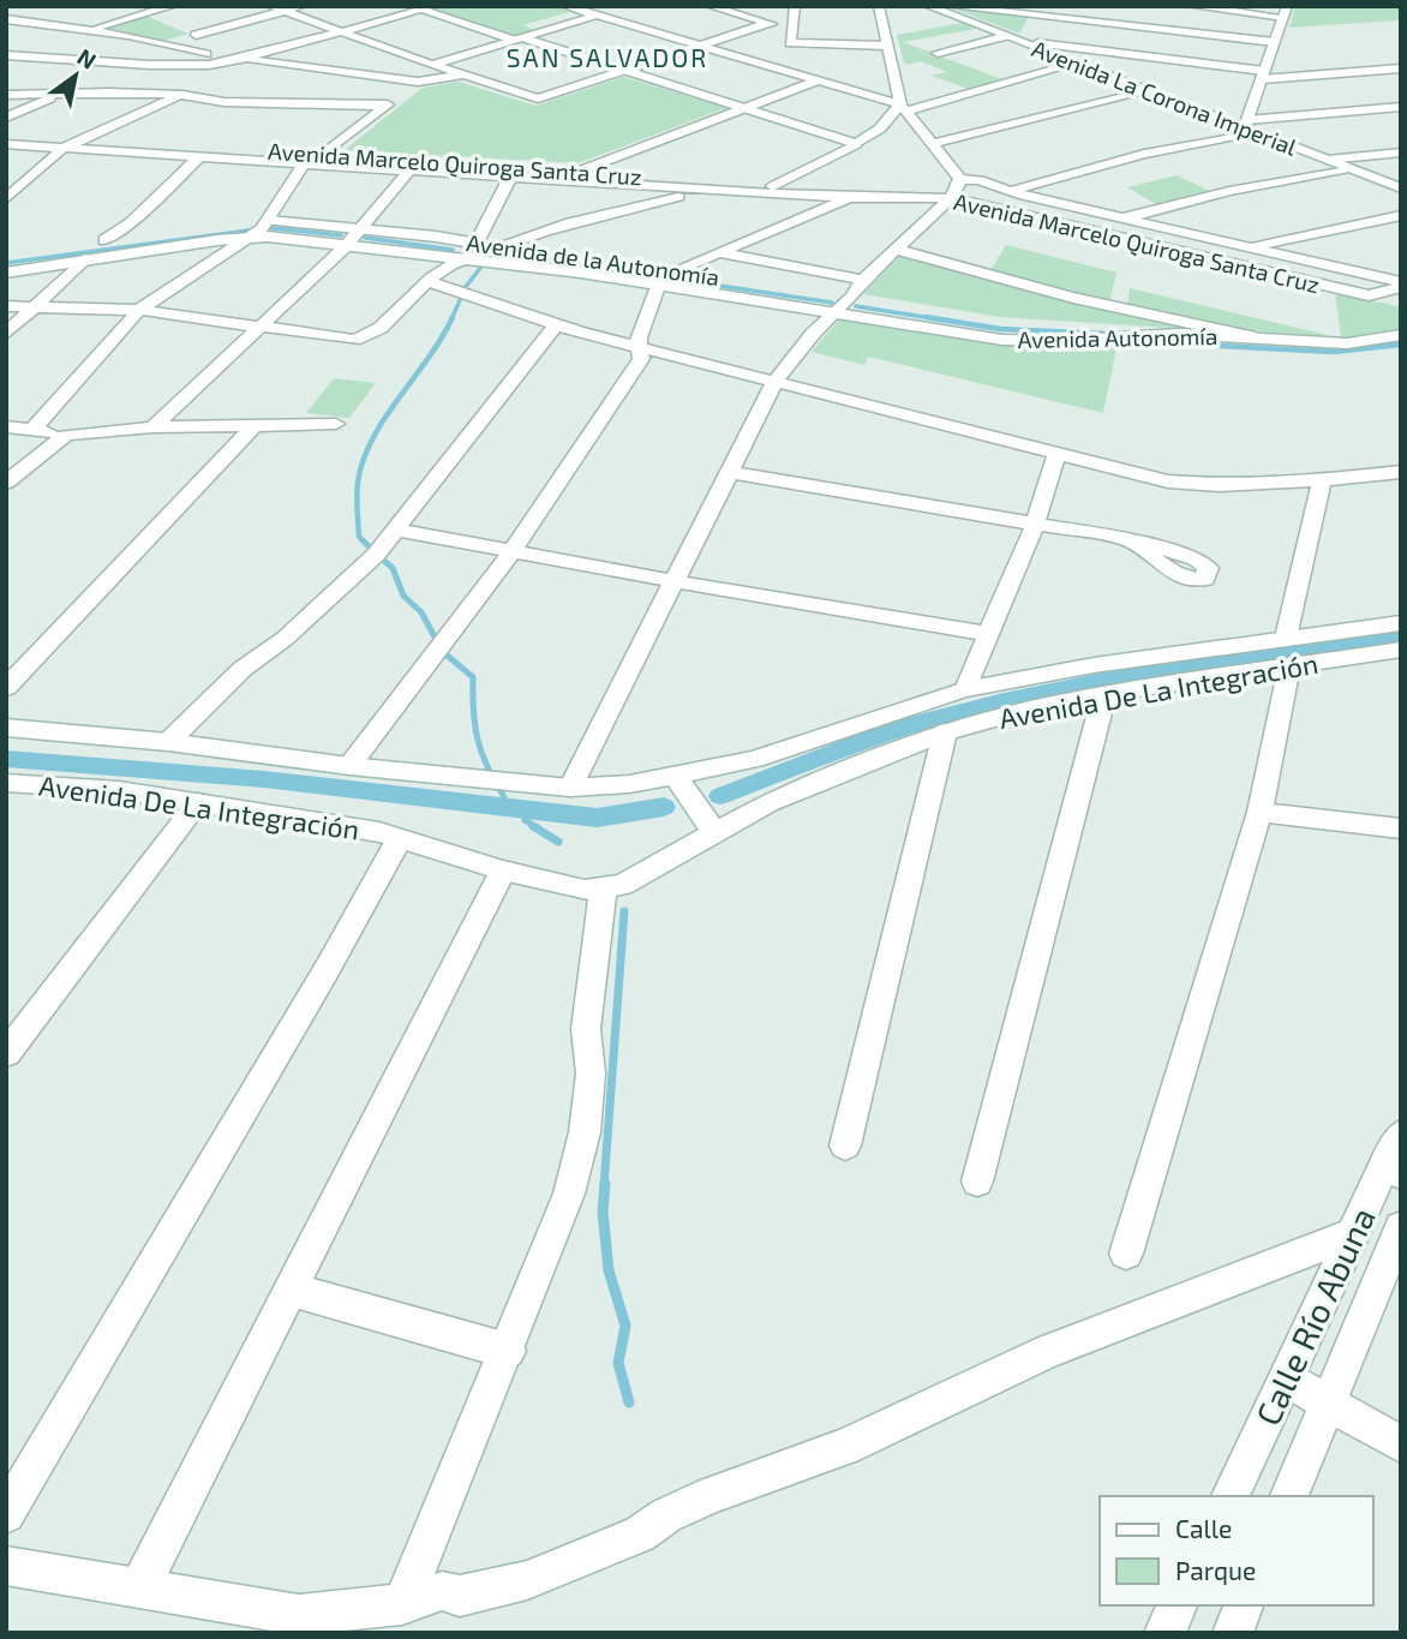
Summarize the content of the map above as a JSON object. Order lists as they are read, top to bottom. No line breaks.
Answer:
{"streets":{"street":["Avenida La Corona Imperial","Avenida Marcelo Quiroga Santa Cruz","Avenida de la Autonomía","Avenida Autonomía","Avenida De La Integración","Calle Río Abuna"]},"crossings":[["Avenida de la Autonomía","Avenida Autonomía"]],"districts":["SAN SALVADOR"],"legend":["Calle","Parque"],"north":"top right"}
